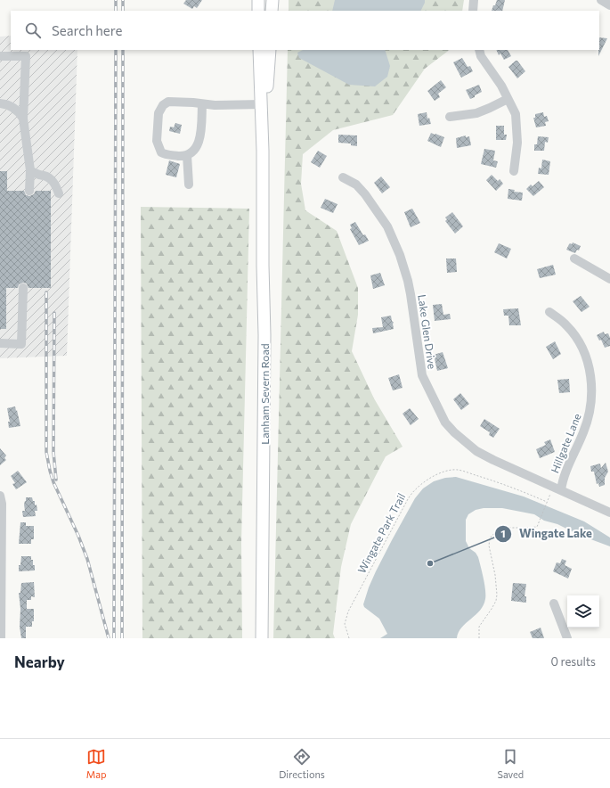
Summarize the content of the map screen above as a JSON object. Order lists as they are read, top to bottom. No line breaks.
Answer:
{"streets":{"main road":["Lanham Severn Road"],"street":["Lake Glen Drive","Hillgate Lane"],"path":["Wingate Park Trail"]},"crossings":[["Lake Glen Drive","Hillgate Lane"]],"places":["Wingate Lake"],"page":{"search":"Search here","heading":["Nearby","0 results"],"nav":["Map","Directions","Saved"]}}
